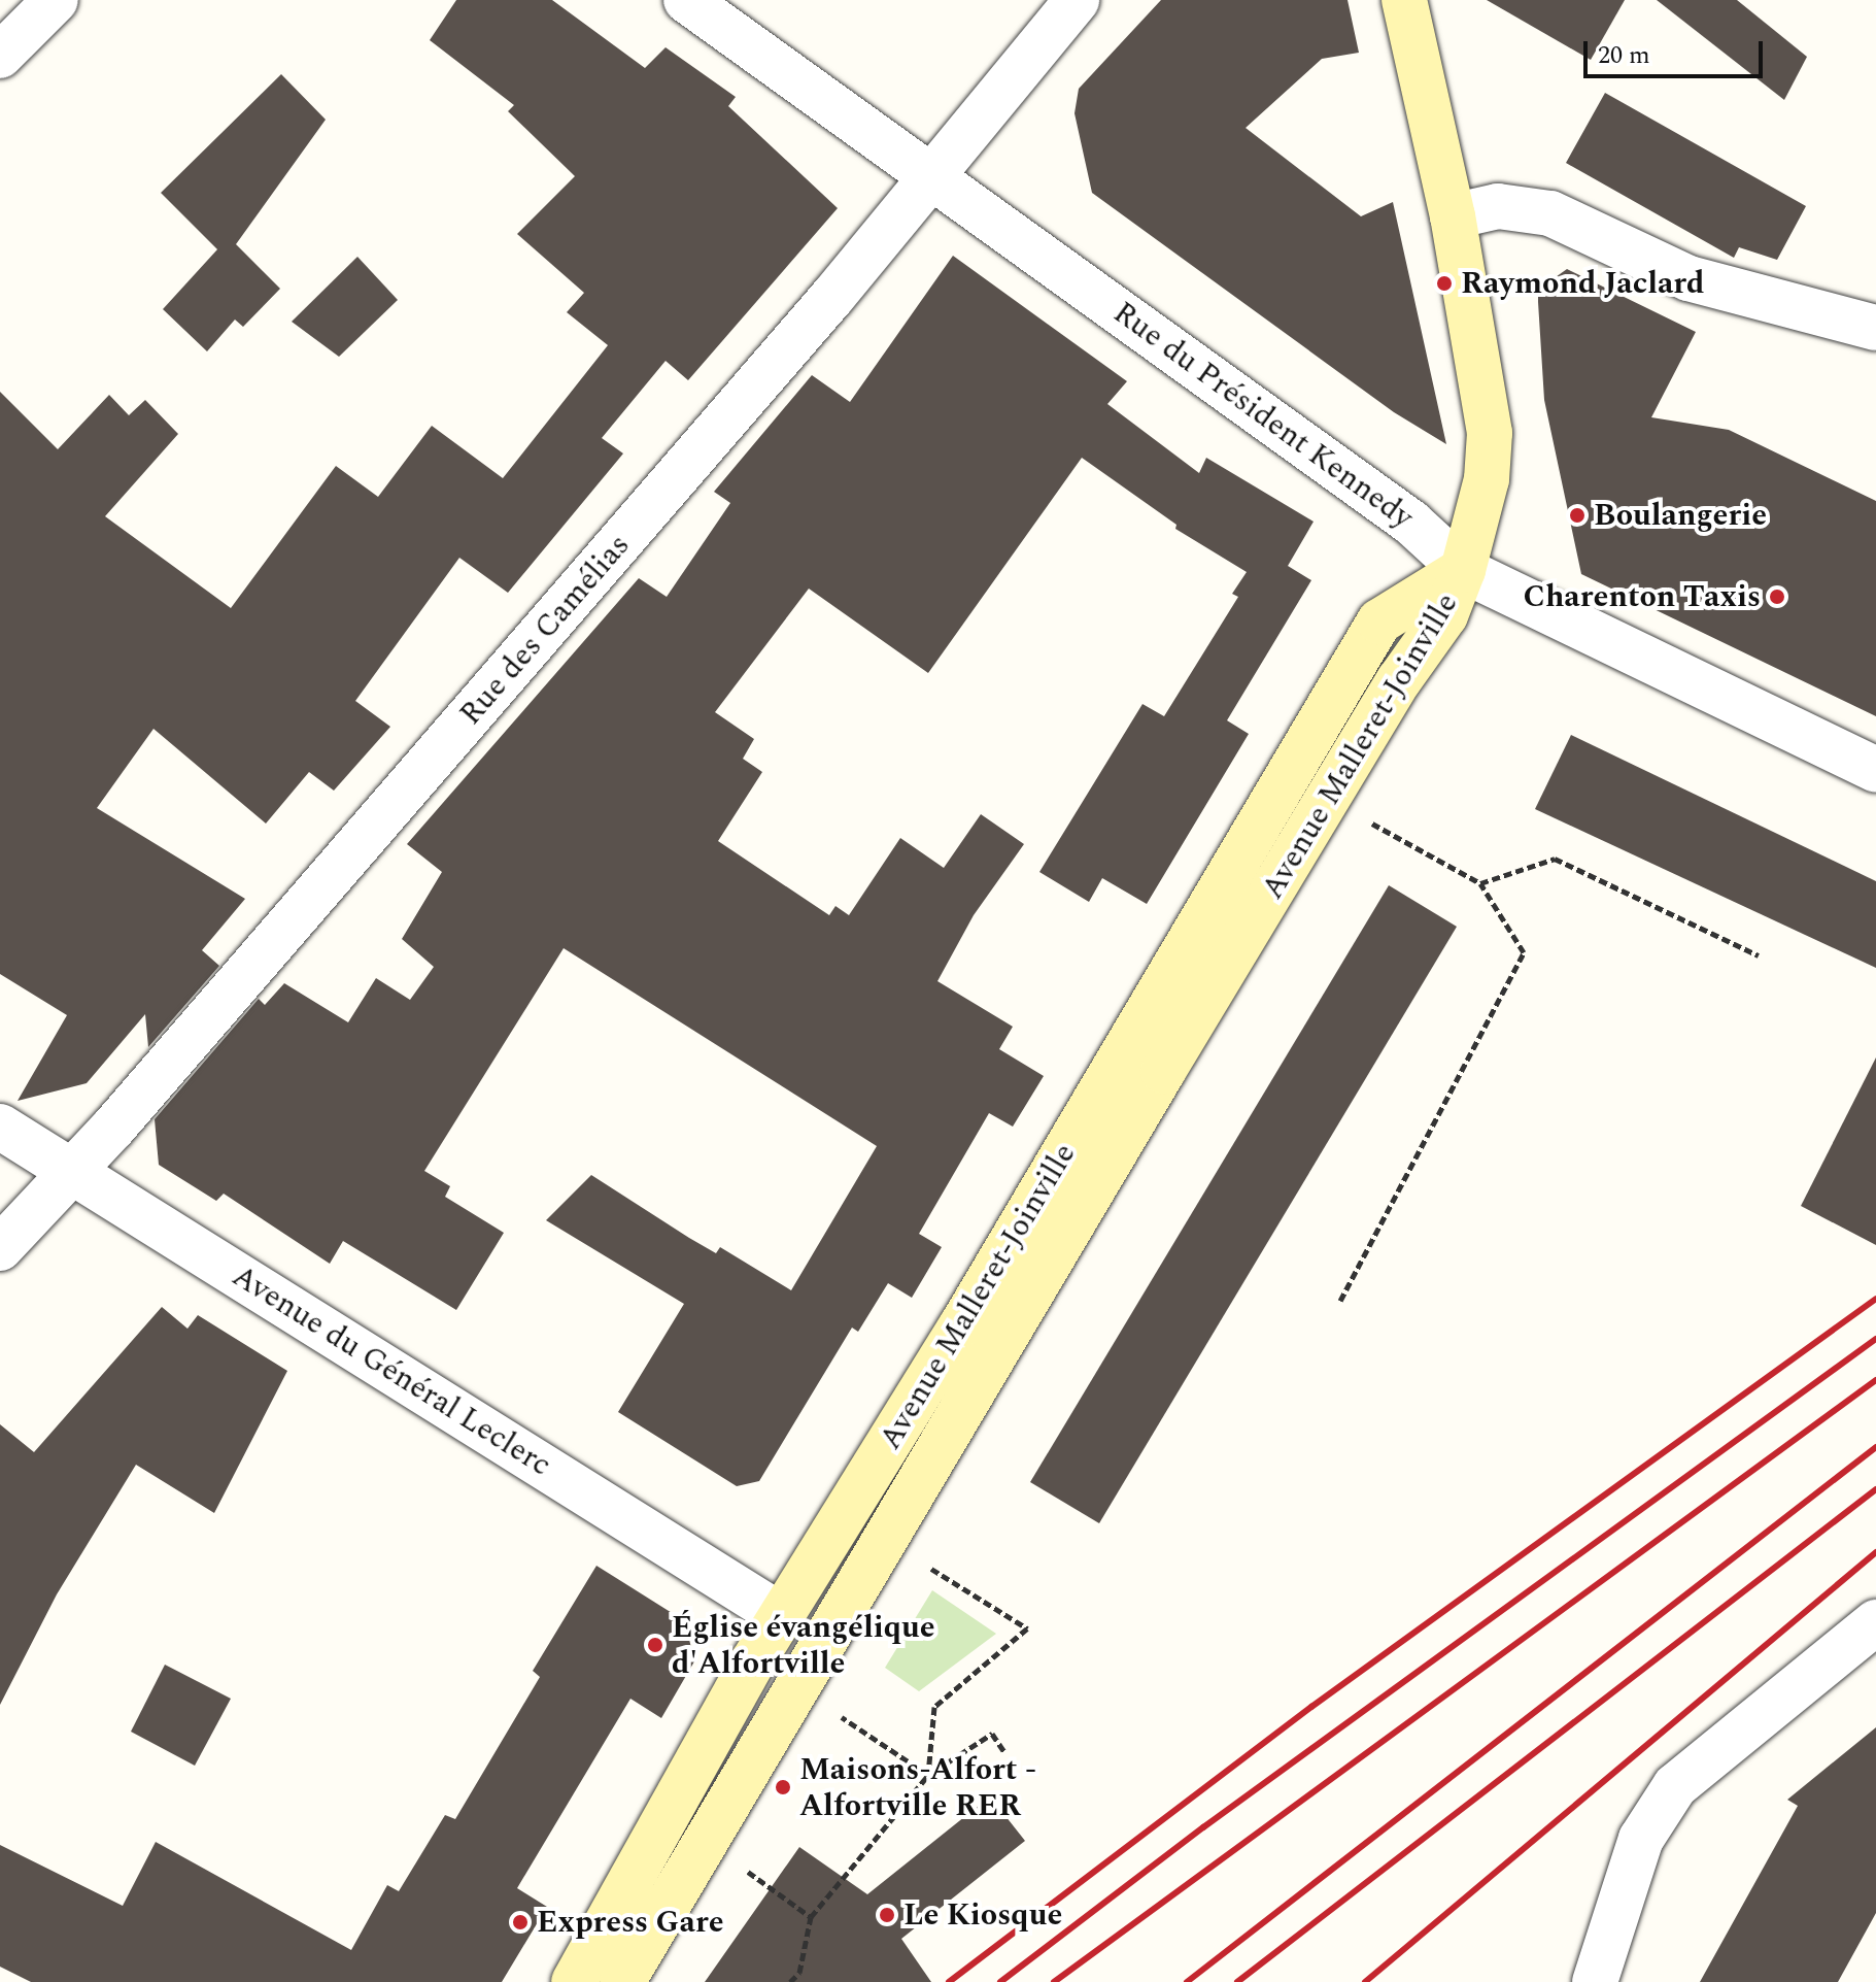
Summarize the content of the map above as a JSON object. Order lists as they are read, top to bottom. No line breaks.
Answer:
{"streets":{"street":["Rue du Président Kennedy","Rue des Camélias","Avenue Malleret-Joinville","Avenue du Général Leclerc"]},"crossings":[["Rue du Président Kennedy","Rue des Camélias"],["Rue du Président Kennedy","Avenue Malleret-Joinville"],["Rue des Camélias","Avenue du Général Leclerc"],["Avenue Malleret-Joinville","Avenue du Général Leclerc"]],"places":["Raymond Jaclard","Boulangerie","Charenton Taxis","Église évangélique d'Alfortville","Maisons-Alfort - Alfortville RER","Le Kiosque","Express Gare"],"scale_bar":"20 m"}
